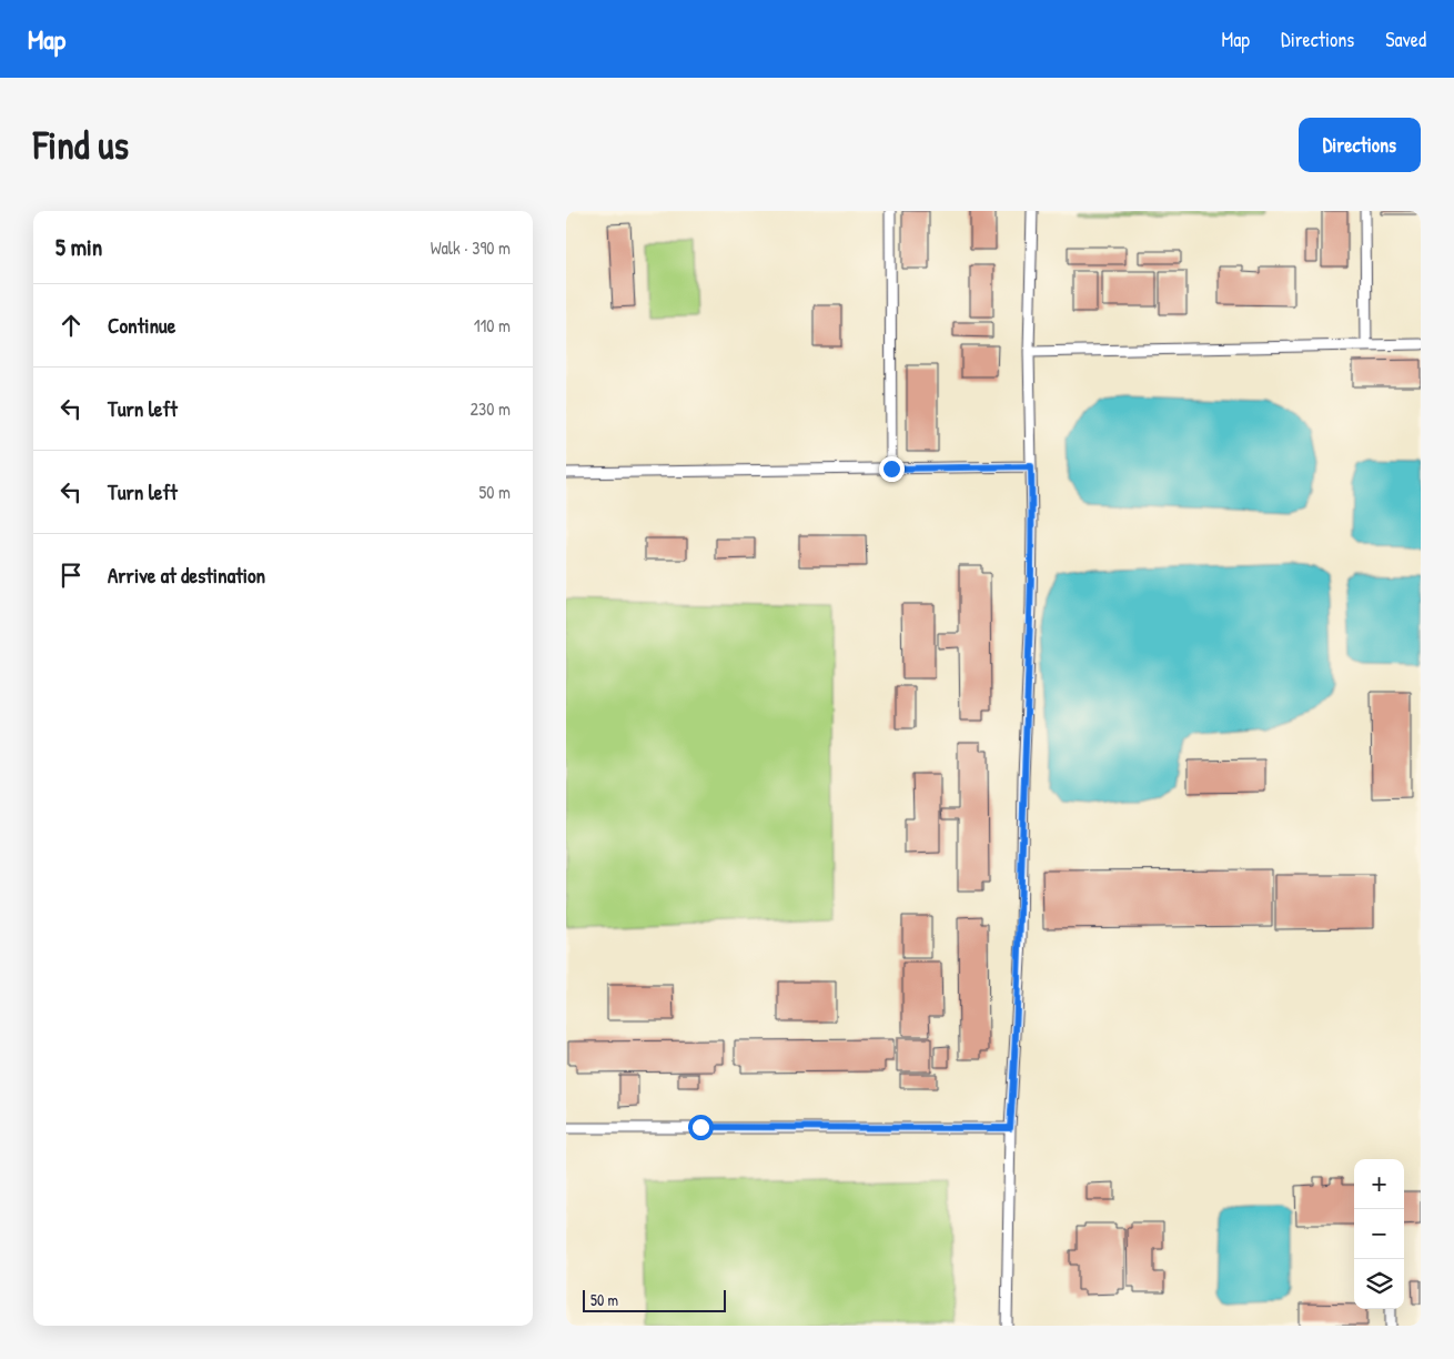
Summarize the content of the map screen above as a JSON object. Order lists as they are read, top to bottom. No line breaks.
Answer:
{"scale_bar":"50 m","page":{"header":"Map","nav":["Map","Directions","Saved"],"buttons":"Directions","title":"Find us","heading":["5 min","Walk · 390 m"],"list":[["Continue","110 m"],["Turn left","230 m"],["Turn left","50 m"],"Arrive at destination"],"map_buttons":["+","−"],"scale":"50 m"}}
